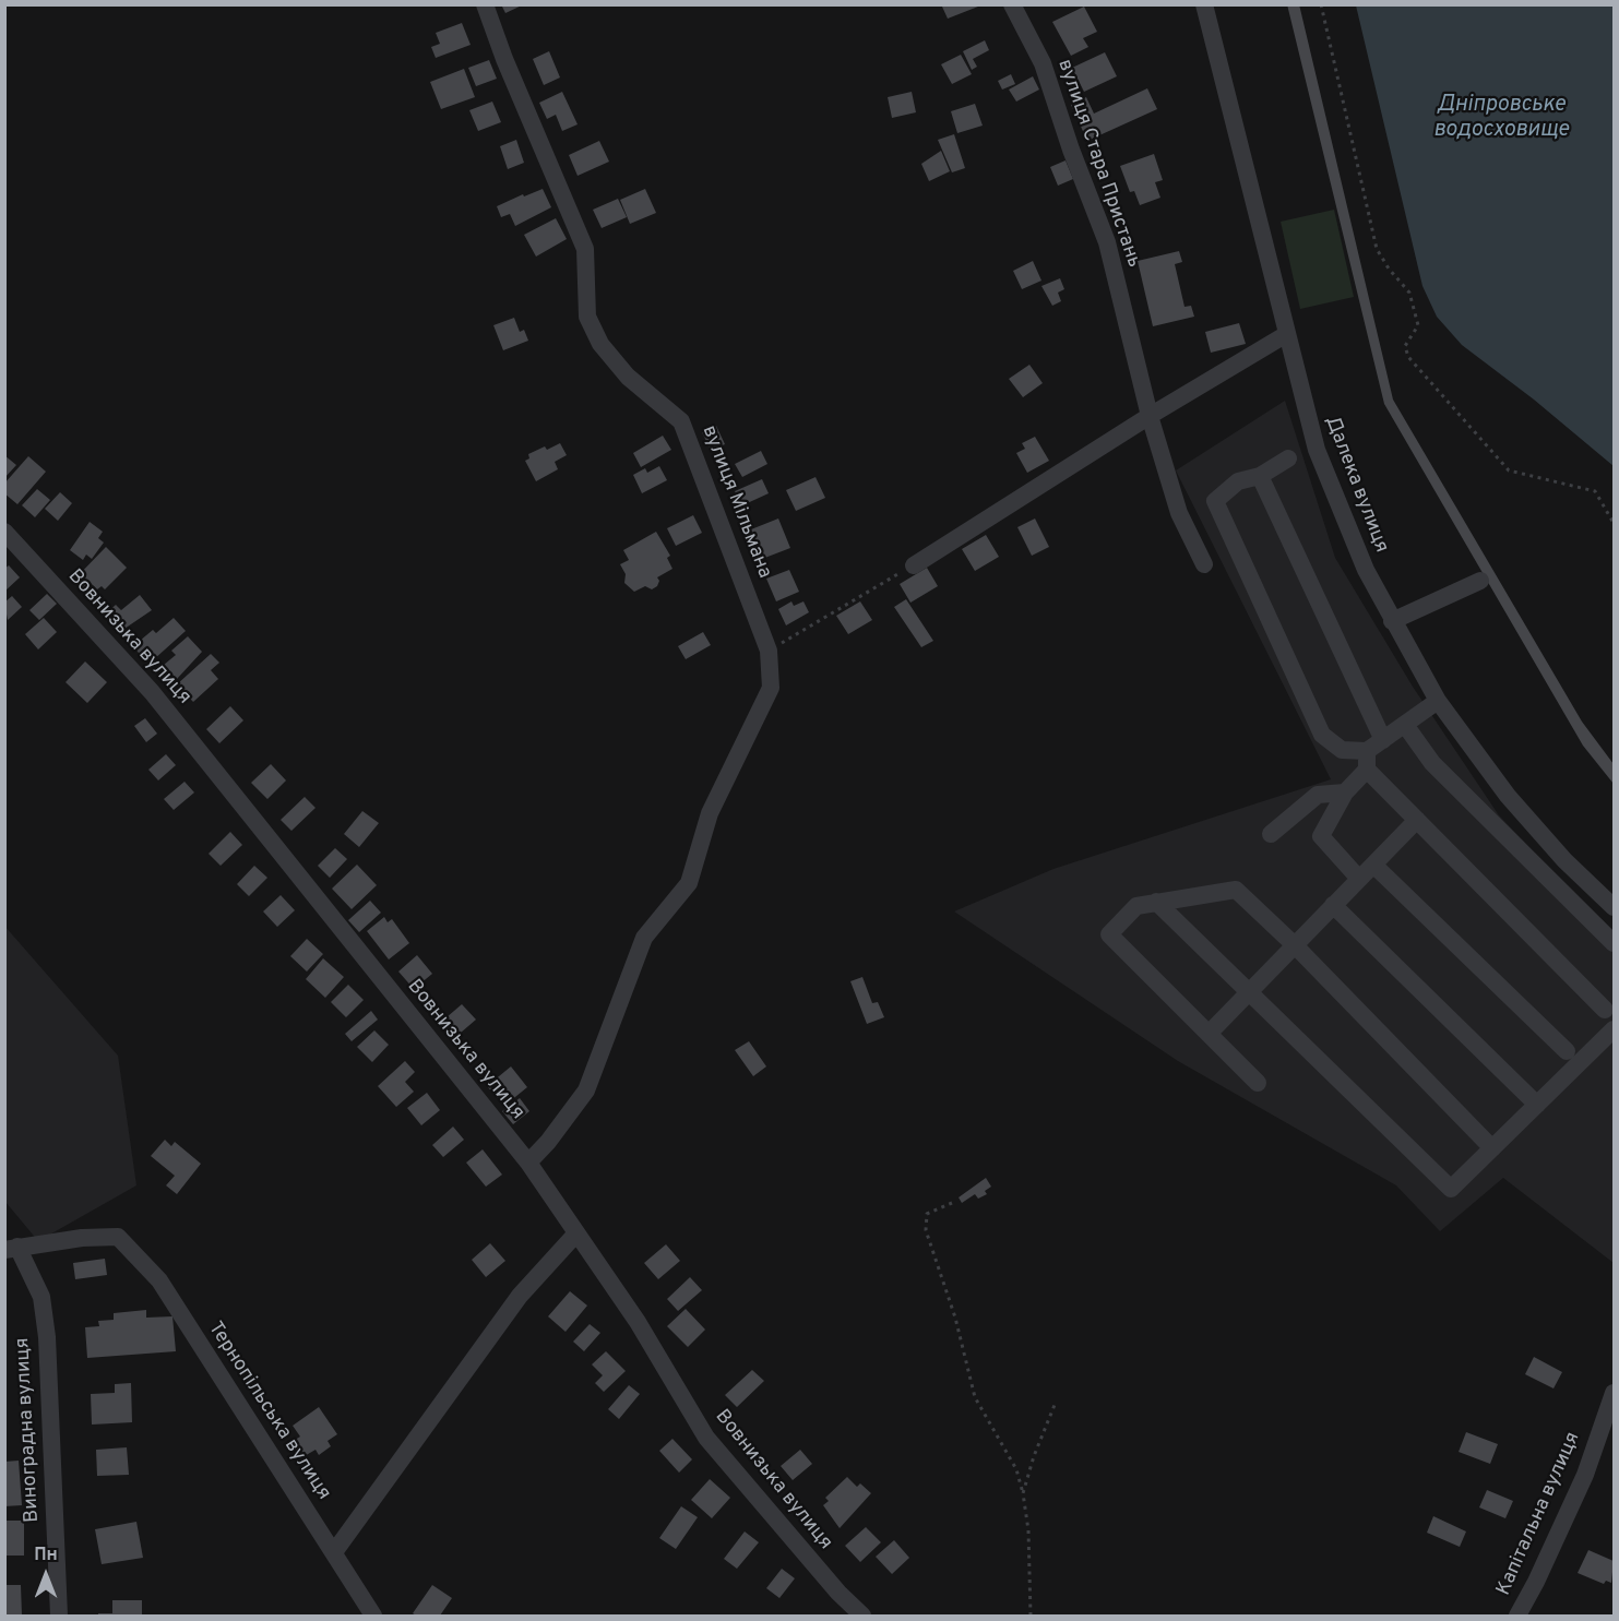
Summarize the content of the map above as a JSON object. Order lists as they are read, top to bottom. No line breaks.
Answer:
{"streets":{"street":["вулиця Стара Пристань","Далека вулиця","вулиця Мільмана","Вовнизька вулиця","Тернопільська вулиця","Виноградна вулиця","Капітальна вулиця"]},"crossings":[["вулиця Мільмана","Вовнизька вулиця"],["Тернопільська вулиця","Виноградна вулиця"]],"water":["Дніпровське водосховище"],"north":"top"}
